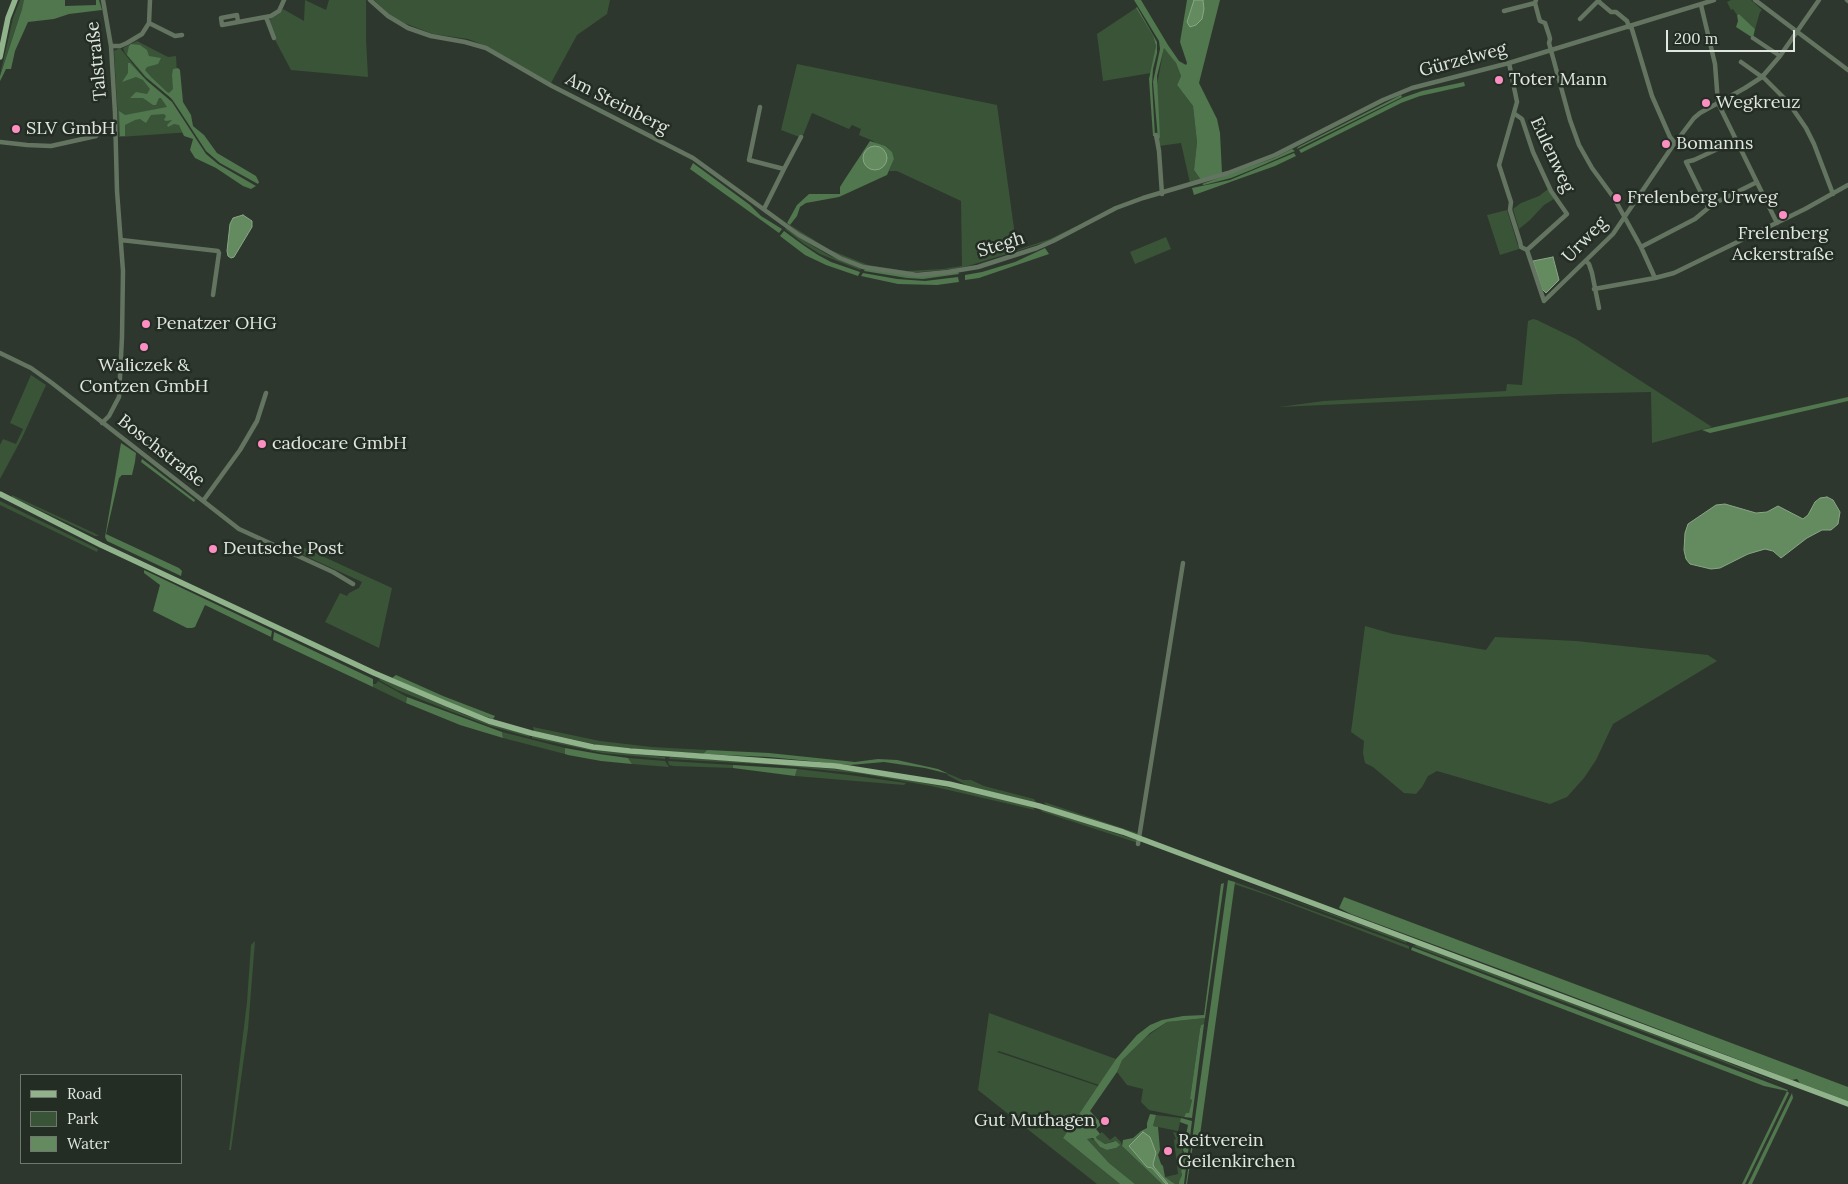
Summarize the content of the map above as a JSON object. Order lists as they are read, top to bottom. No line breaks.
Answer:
{"streets":{"street":["Gürzelweg","Talstraße","Am Steinberg","Eulenweg","Urweg","Stegh","Boschstraße"]},"crossings":[["Gürzelweg","Stegh"],["Talstraße","Boschstraße"],["Am Steinberg","Stegh"],["Eulenweg","Urweg"]],"places":["Toter Mann","Wegkreuz","SLV GmbH","Bomanns","Frelenberg Urweg","Frelenberg Ackerstraße","Penatzer OHG","Waliczek & Contzen GmbH","cadocare GmbH","Deutsche Post","Gut Muthagen","Reitverein Geilenkirchen"],"legend":["Road","Park","Water"],"scale_bar":"200 m"}
